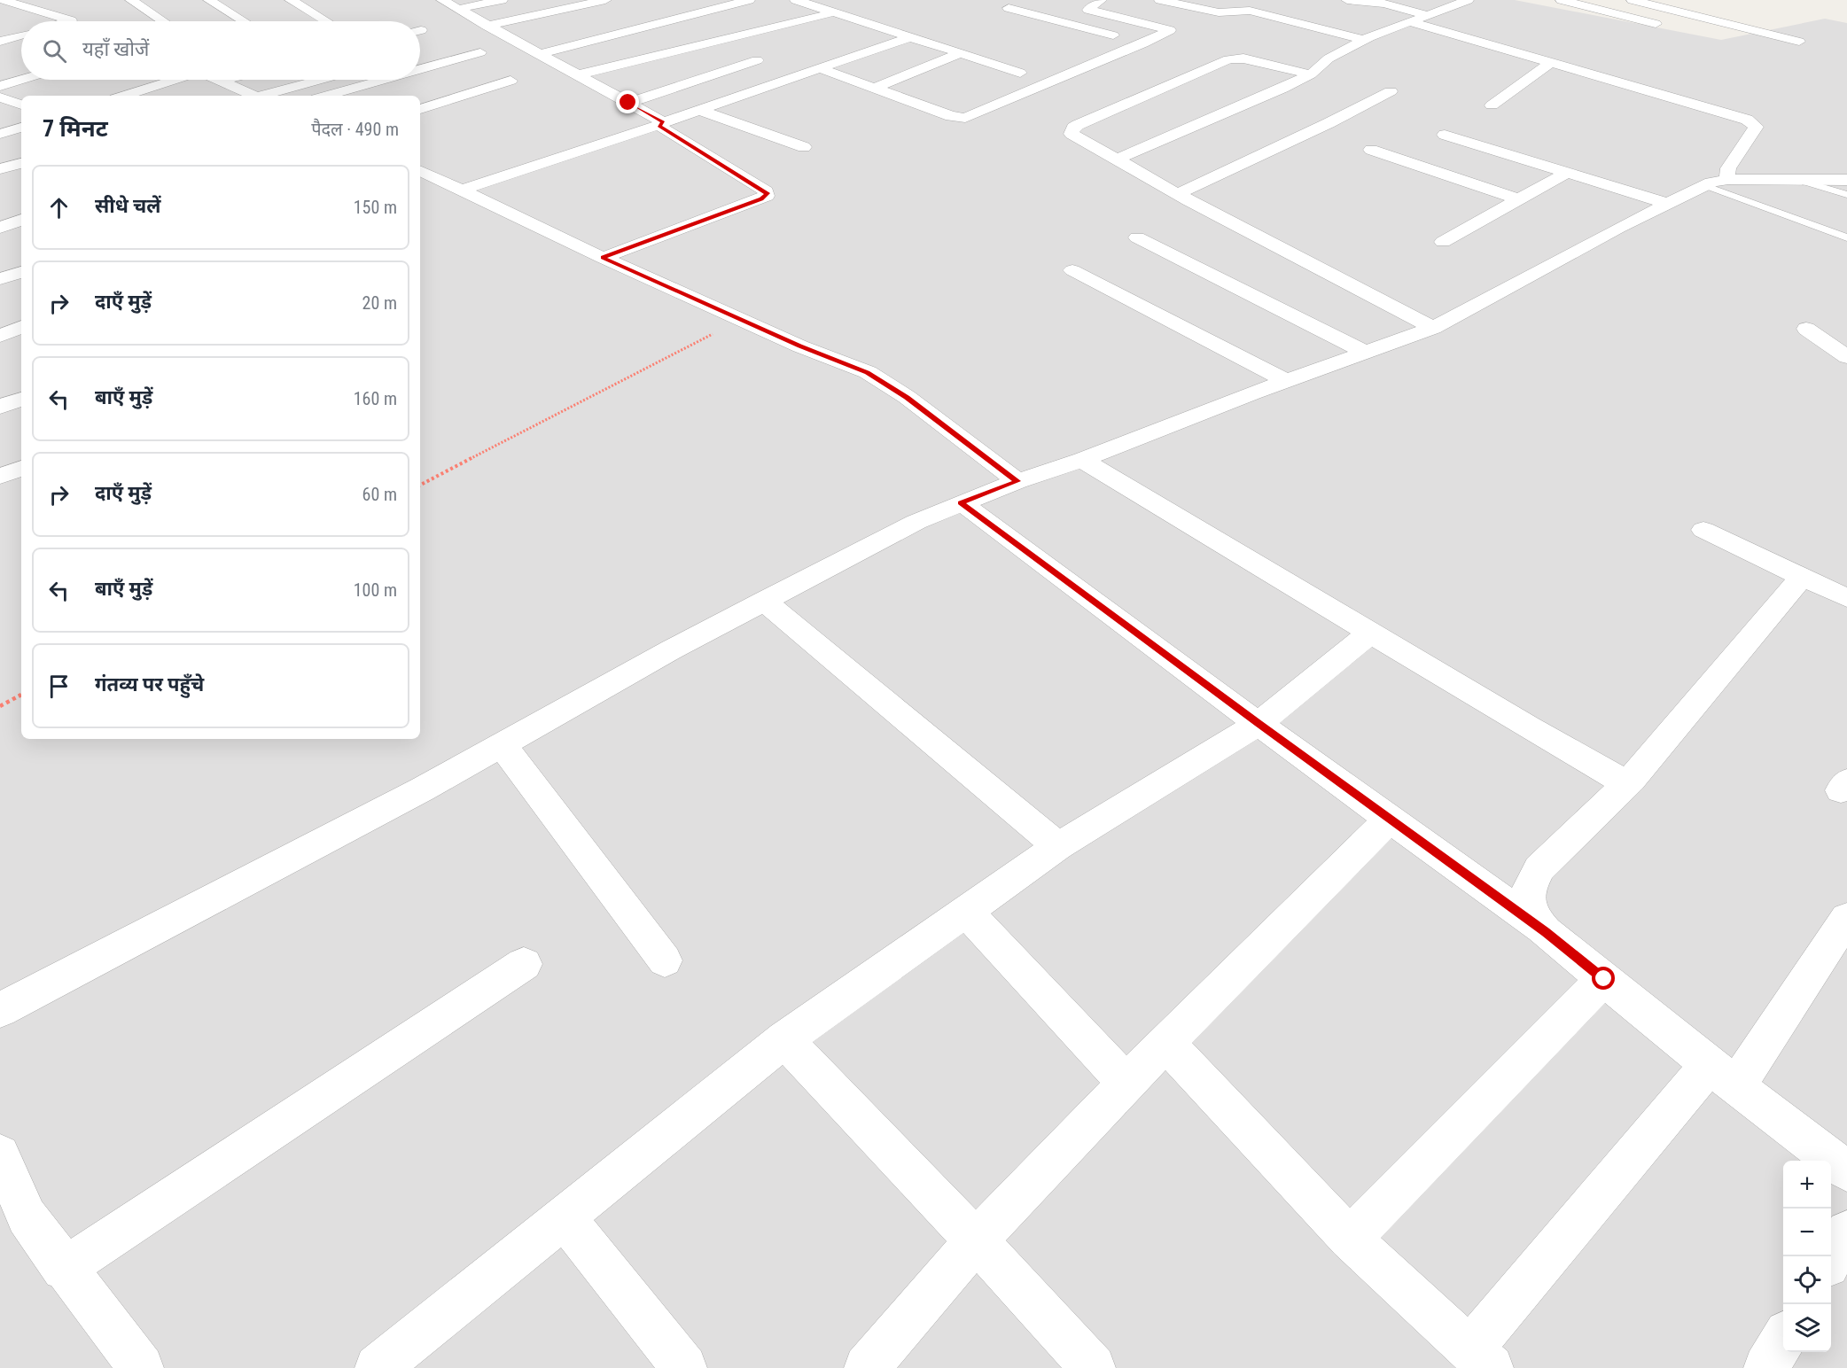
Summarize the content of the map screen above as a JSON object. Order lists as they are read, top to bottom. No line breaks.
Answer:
{"page":{"search":"यहाँ खोजें","heading":["7 मिनट","पैदल · 490 m"],"list":[["सीधे चलें","150 m"],["दाएँ मुड़ें","20 m"],["बाएँ मुड़ें","160 m"],["दाएँ मुड़ें","60 m"],["बाएँ मुड़ें","100 m"],"गंतव्य पर पहुँचे"],"map_buttons":["+","−"]}}
